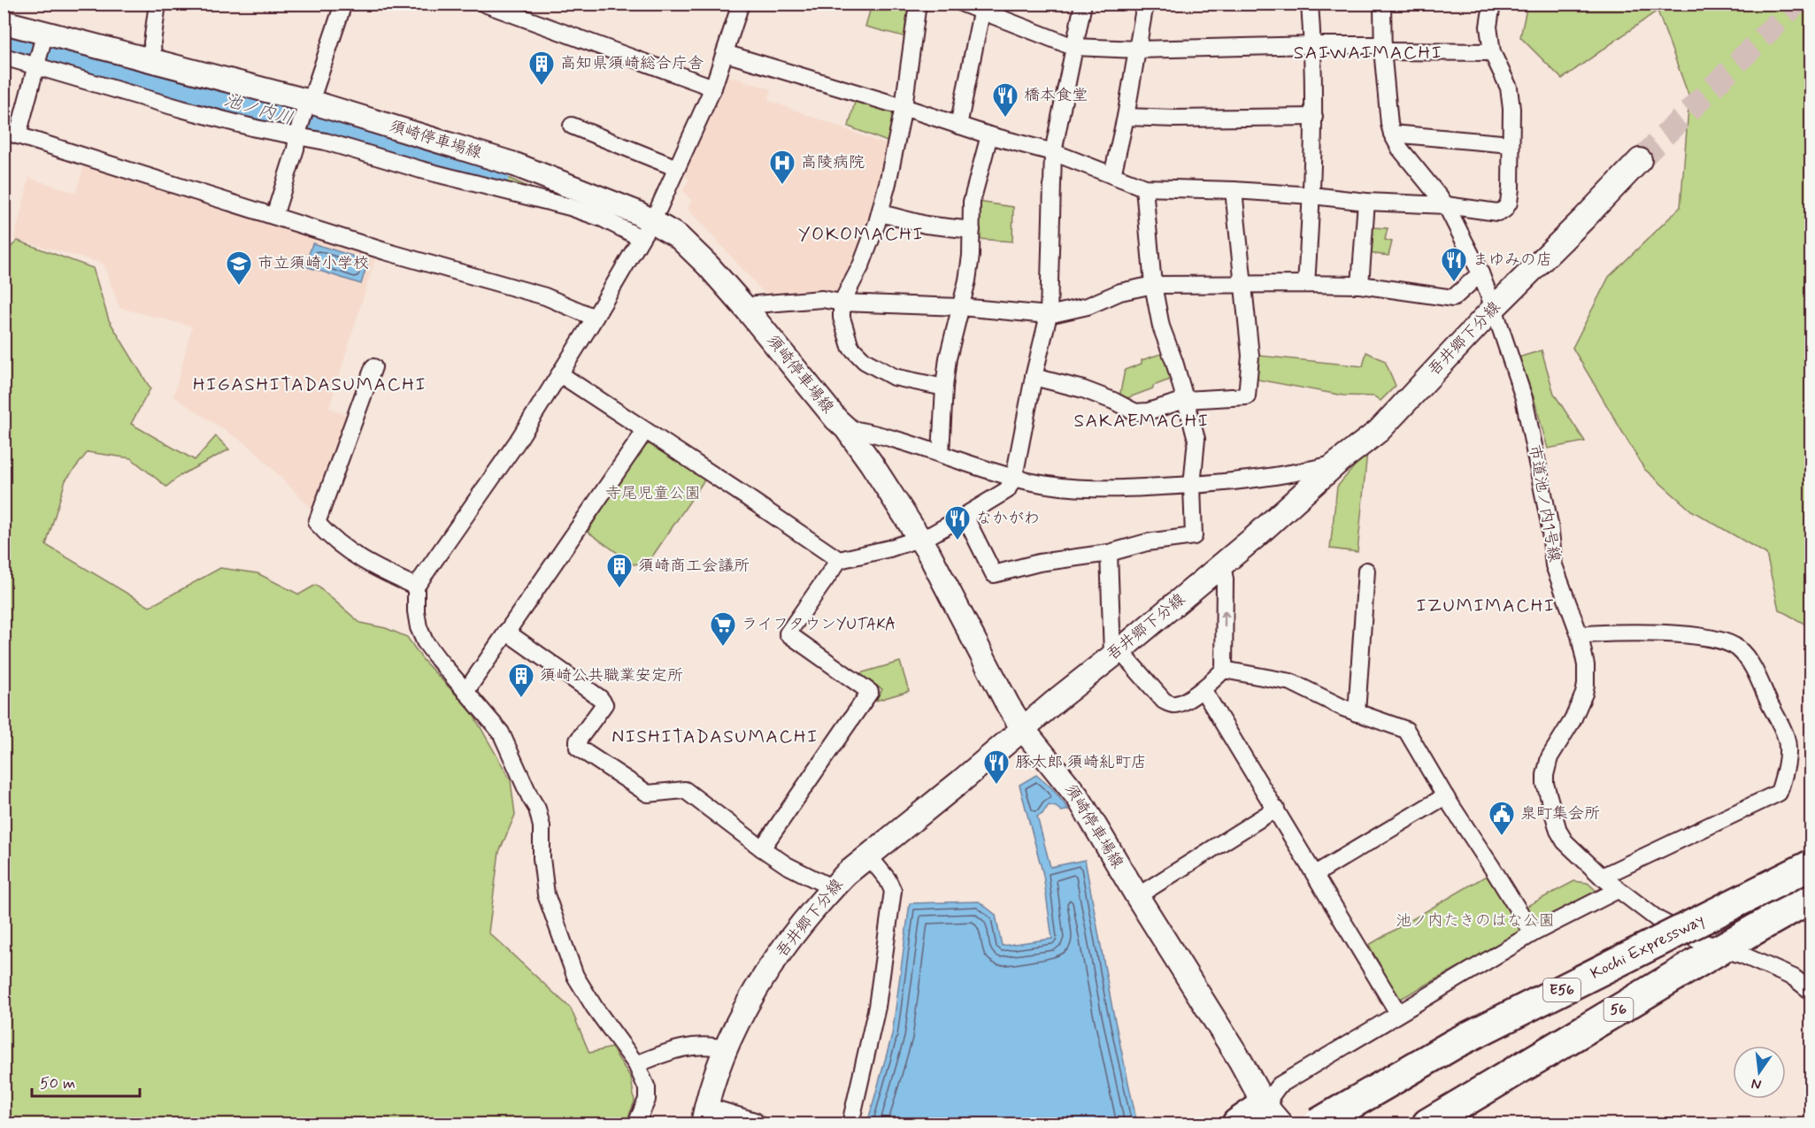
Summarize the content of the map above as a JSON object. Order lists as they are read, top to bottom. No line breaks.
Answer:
{"streets":{"highway":["Kochi Expressway","E56","56"],"main road":["須崎停車場線","吾井郷下分線"],"street":["市道池ノ内1号線"]},"crossings":[["須崎停車場線","吾井郷下分線"],["吾井郷下分線","市道池ノ内1号線"],["市道池ノ内1号線","56"]],"districts":["SAIWAIMACHI","YOKOMACHI","HIGASHITADASUMACHI","SAKAEMACHI","IZUMIMACHI","NISHITADASUMACHI"],"water":["池ノ内川"],"parks":["寺尾児童公園","池ノ内たきのはな公園"],"places":{"building":["高知県須崎総合庁舎","須崎商工会議所","須崎公共職業安定所"],"restaurant":["橋本食堂","まゆみの店","なかがわ","豚太郎 須崎糺町店"],"hospital":["高陵病院"],"school or university":["市立須崎小学校"],"supermarket":["ライフタウンYUTAKA"],"public building":["泉町集会所"]},"scale_bar":"50 m","north":"bottom"}
